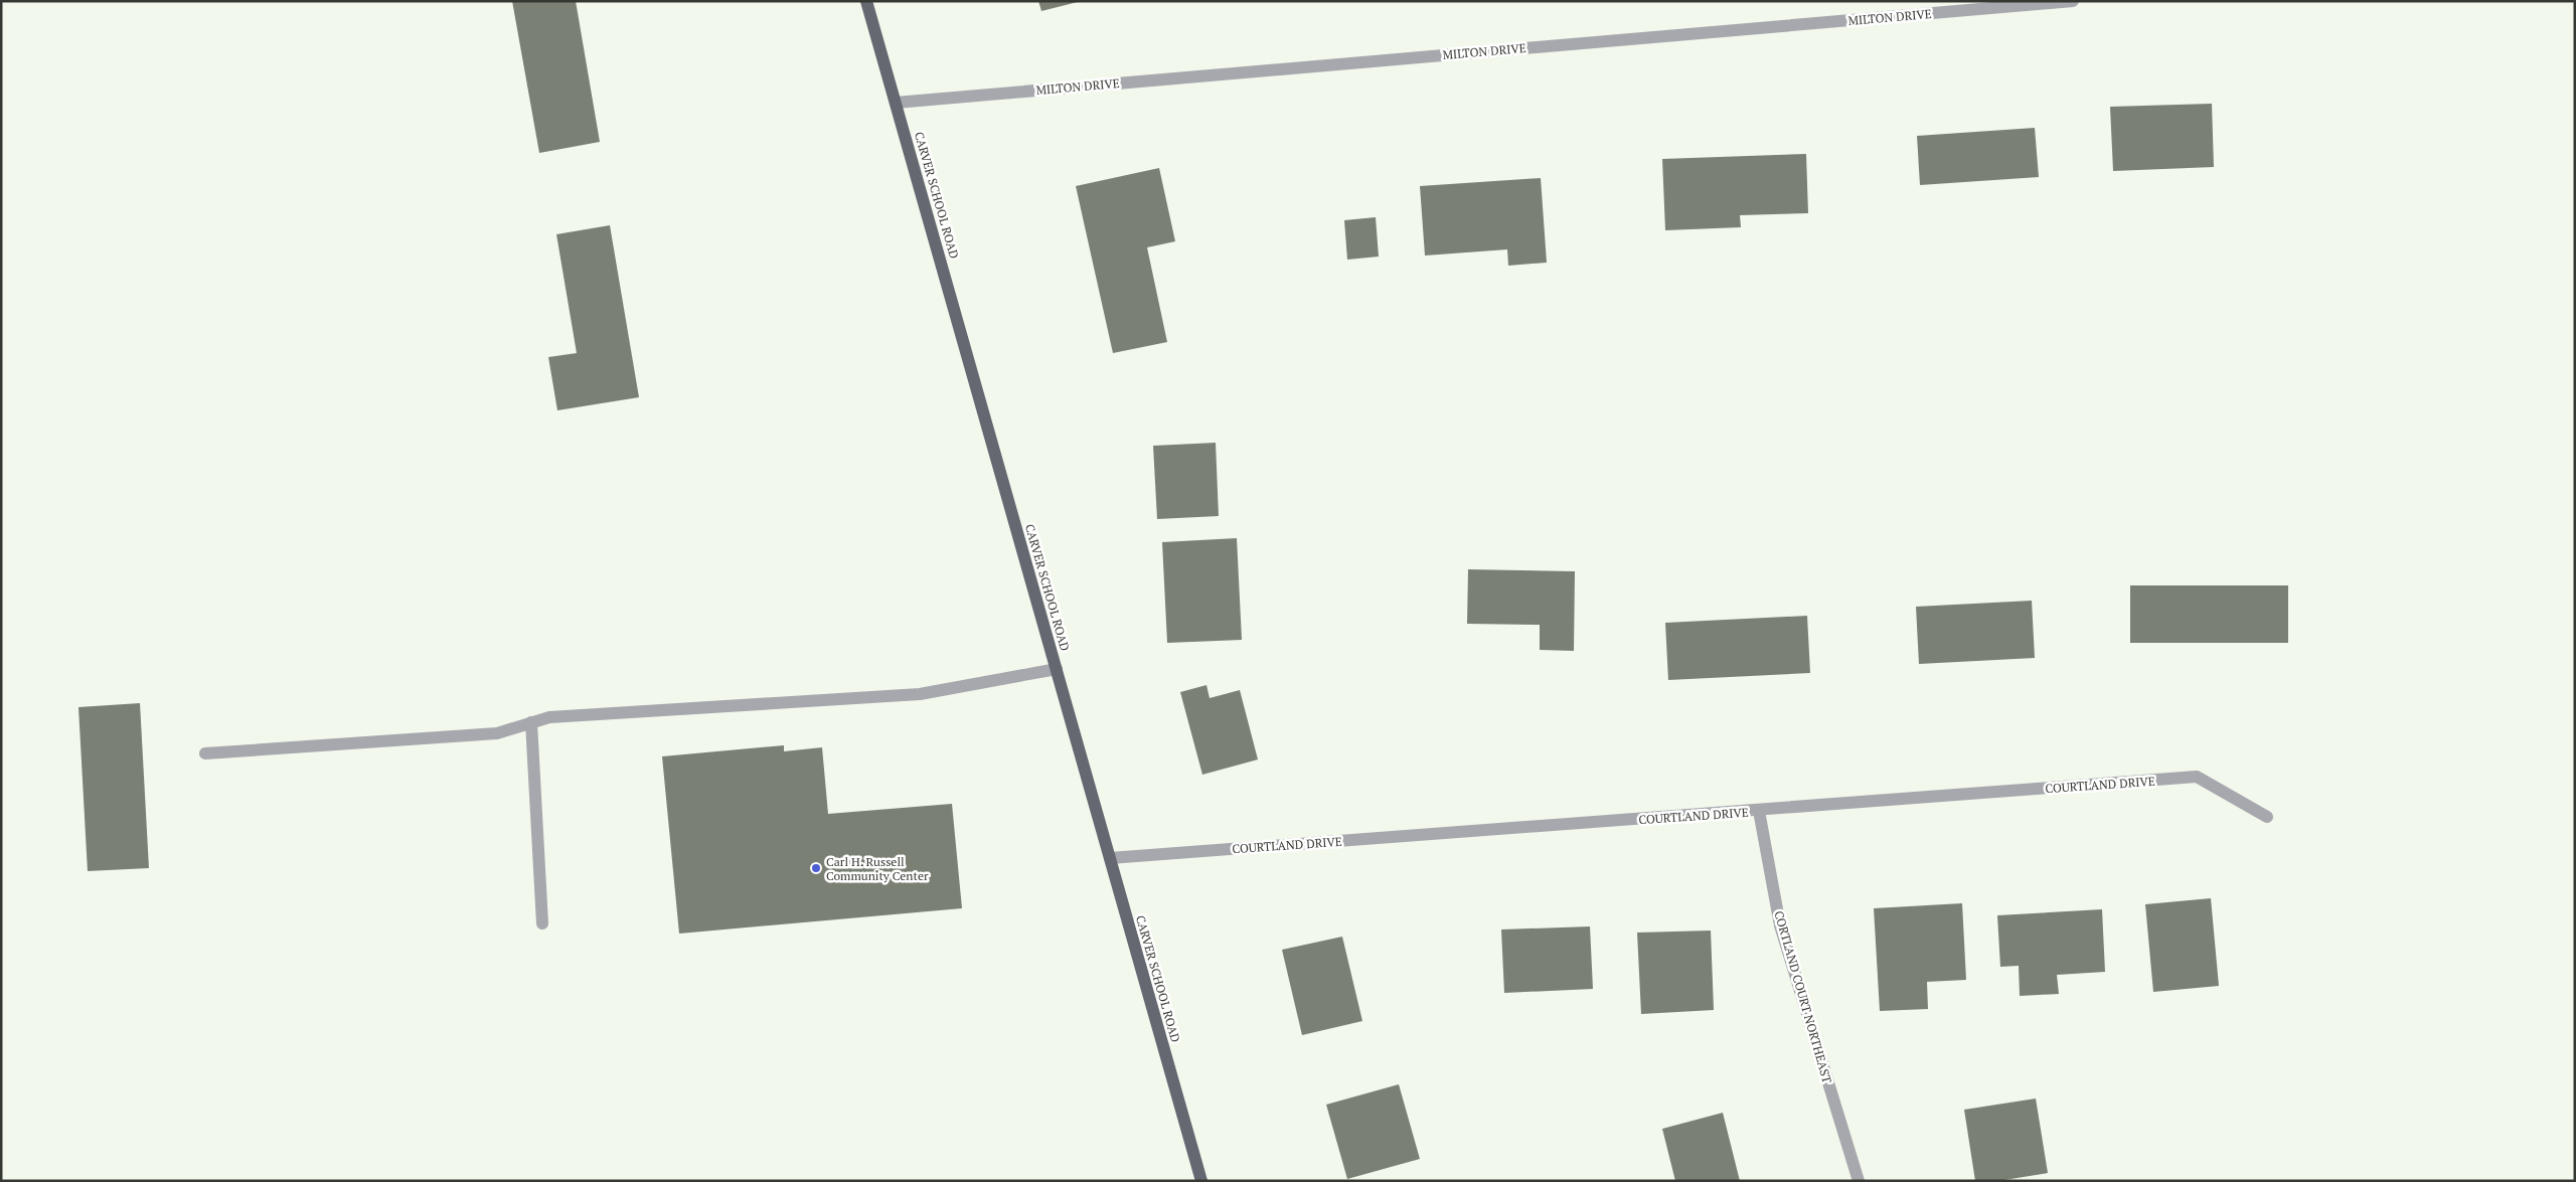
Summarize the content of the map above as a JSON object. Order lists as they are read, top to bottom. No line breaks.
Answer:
{"streets":{"main road":["CARVER SCHOOL ROAD"],"street":["MILTON DRIVE","COURTLAND DRIVE","CORTLAND COURT NORTHEAST"]},"crossings":[["MILTON DRIVE","CARVER SCHOOL ROAD"],["CARVER SCHOOL ROAD","COURTLAND DRIVE"],["COURTLAND DRIVE","CORTLAND COURT NORTHEAST"]],"places":["Carl H. Russell Community Center"]}
